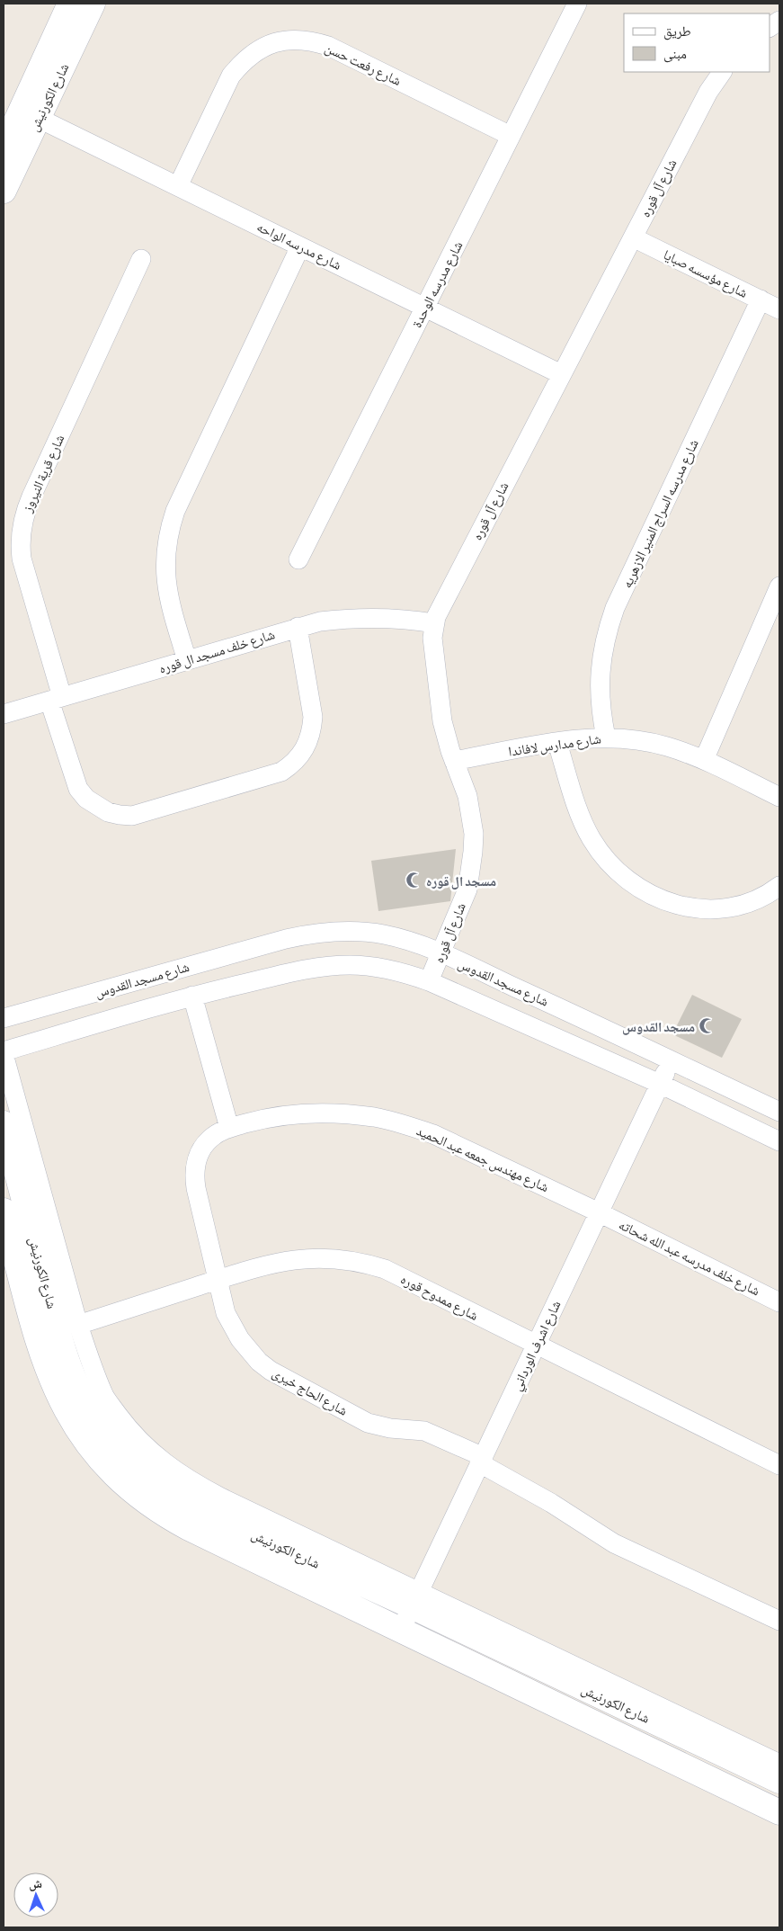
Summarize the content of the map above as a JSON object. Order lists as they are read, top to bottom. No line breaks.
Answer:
{"streets":{"street":["شارع رفعت حسن","شارع الكورنيش","شارع آل قوره","شارع مدرسه الواحه","شارع مؤسسه صبايا","شارع مدرسه الوحدة","شارع قرية النيروز","شارع مدرسه السراج المنير الازهريه","شارع خلف مسجد ال قوره","شارع مدارس لافاندا","شارع مسجد القدوس","شارع مهندس جمعه عبد الحميد","شارع خلف مدرسه عبد الله شحاته","شارع ممدوح قوره","شارع اشرف الورداني","شارع الحاج خيرى"]},"crossings":[["شارع رفعت حسن","شارع مدرسه الواحه"],["شارع رفعت حسن","شارع مدرسه الوحدة"],["شارع الكورنيش","شارع مدرسه الواحه"],["شارع الكورنيش","شارع اشرف الورداني"],["شارع آل قوره","شارع مدرسه الواحه"],["شارع آل قوره","شارع مؤسسه صبايا"],["شارع آل قوره","شارع خلف مسجد ال قوره"],["شارع آل قوره","شارع مدارس لافاندا"],["شارع آل قوره","شارع مسجد القدوس"],["شارع مدرسه الواحه","شارع مدرسه الوحدة"],["شارع مؤسسه صبايا","شارع مدرسه السراج المنير الازهريه"],["شارع قرية النيروز","شارع خلف مسجد ال قوره"],["شارع مدرسه السراج المنير الازهريه","شارع مدارس لافاندا"],["شارع مسجد القدوس","شارع اشرف الورداني"],["شارع مهندس جمعه عبد الحميد","شارع خلف مدرسه عبد الله شحاته"],["شارع مهندس جمعه عبد الحميد","شارع اشرف الورداني"],["شارع مهندس جمعه عبد الحميد","شارع الحاج خيرى"],["شارع خلف مدرسه عبد الله شحاته","شارع اشرف الورداني"],["شارع ممدوح قوره","شارع اشرف الورداني"],["شارع ممدوح قوره","شارع الحاج خيرى"],["شارع اشرف الورداني","شارع الحاج خيرى"]],"places":{"mosque":["مسجد ال قوره","مسجد القدوس"]},"legend":["طريق","مبنى"],"north":"top"}
